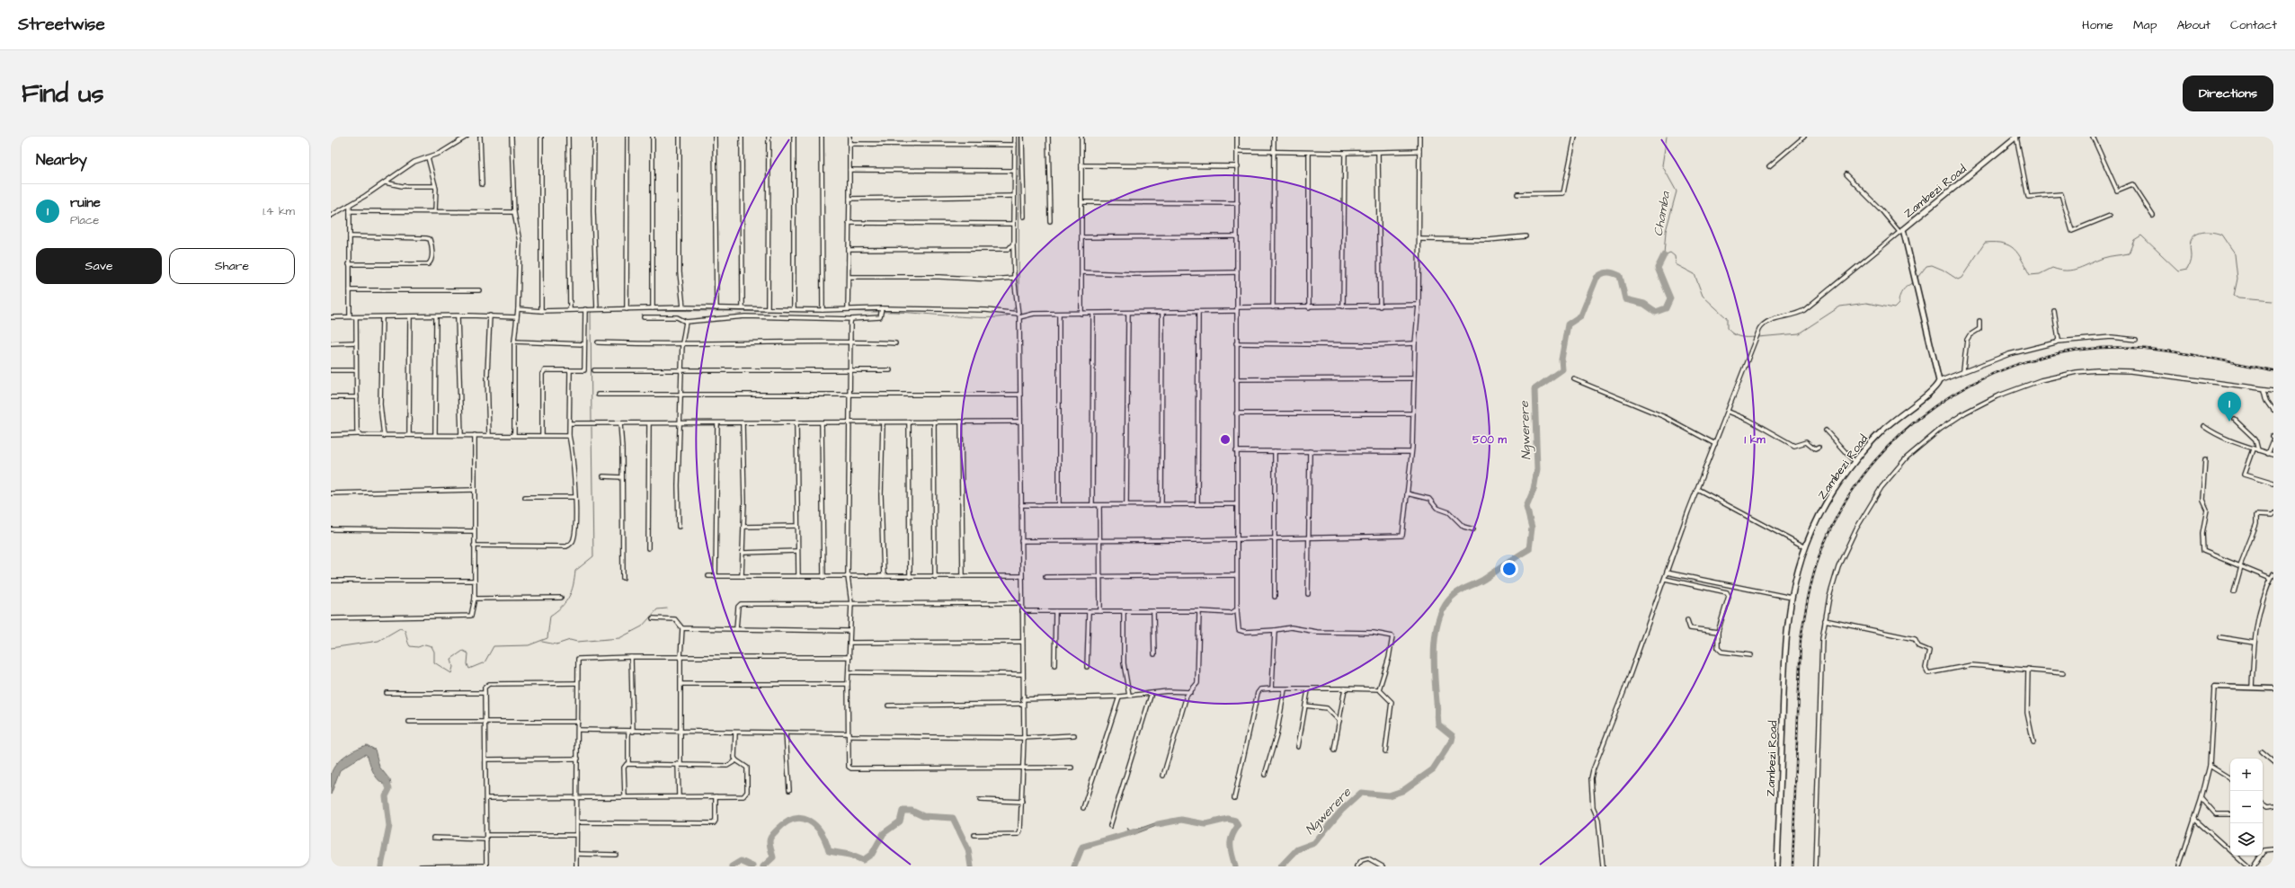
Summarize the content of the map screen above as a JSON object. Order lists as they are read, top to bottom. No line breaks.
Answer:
{"streets":{"main road":["Zambezi Road"]},"water":["Chamba","Ngwerere"],"page":{"header":"Streetwise","nav":["Home","Map","About","Contact"],"buttons":["Directions",["Save","Share"]],"title":"Find us","heading":"Nearby","list":[{"mark":"1","name":"ruine","note":"Place","value":"1.4 km"}],"pins":"1","map_buttons":["+","−"]},"rings":["500 m","1 km"]}
